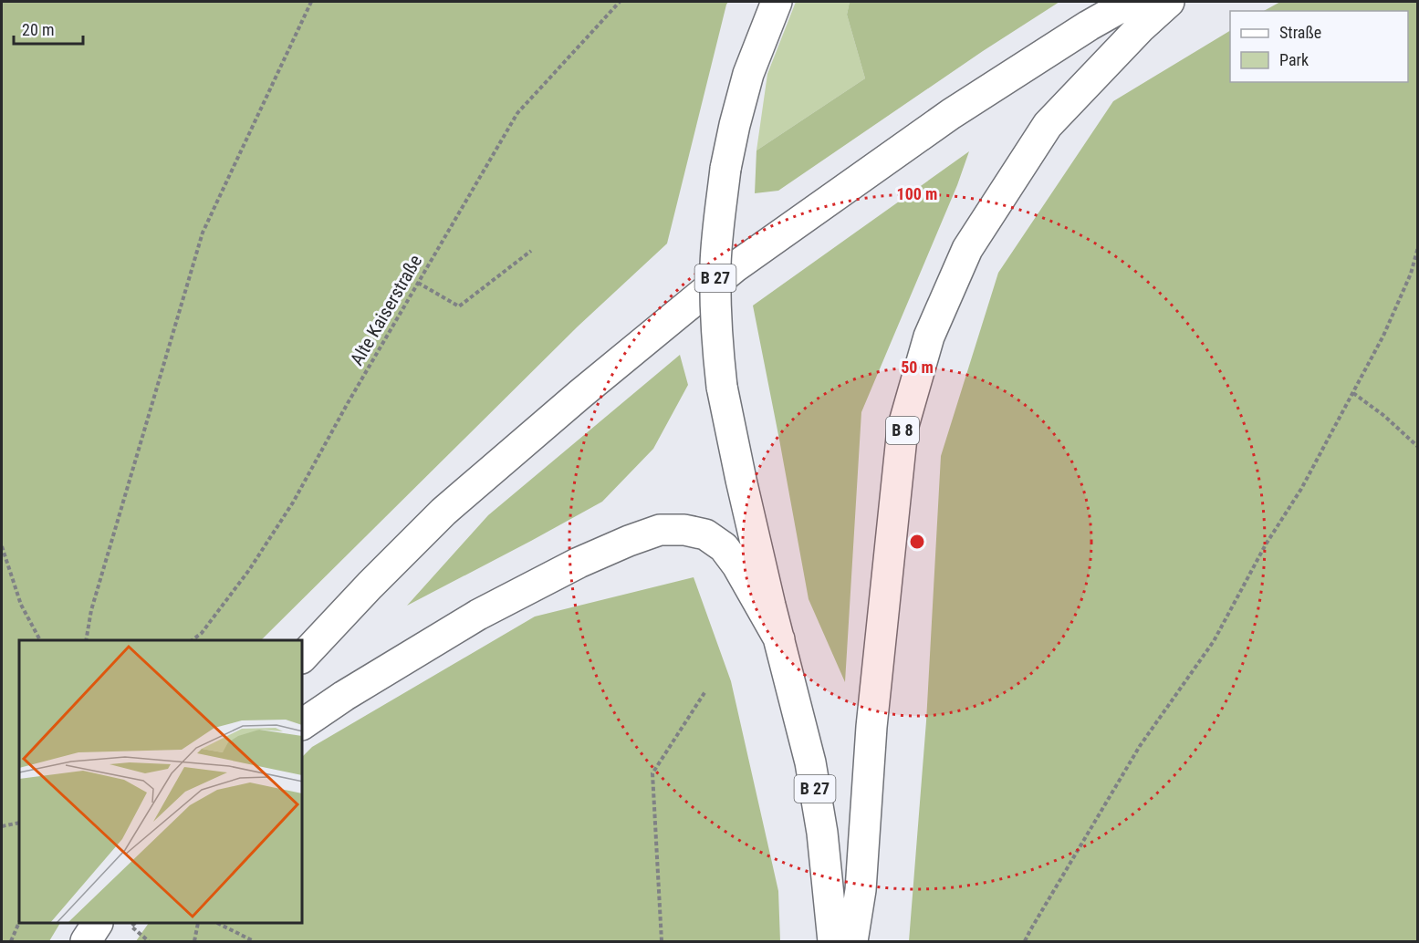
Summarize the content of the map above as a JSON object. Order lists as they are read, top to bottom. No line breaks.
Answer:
{"streets":{"main road":["B 27","B 8"],"path":["Alte Kaiserstraße"]},"legend":["Straße","Park"],"scale_bar":"20 m","rings":["100 m","50 m"]}
